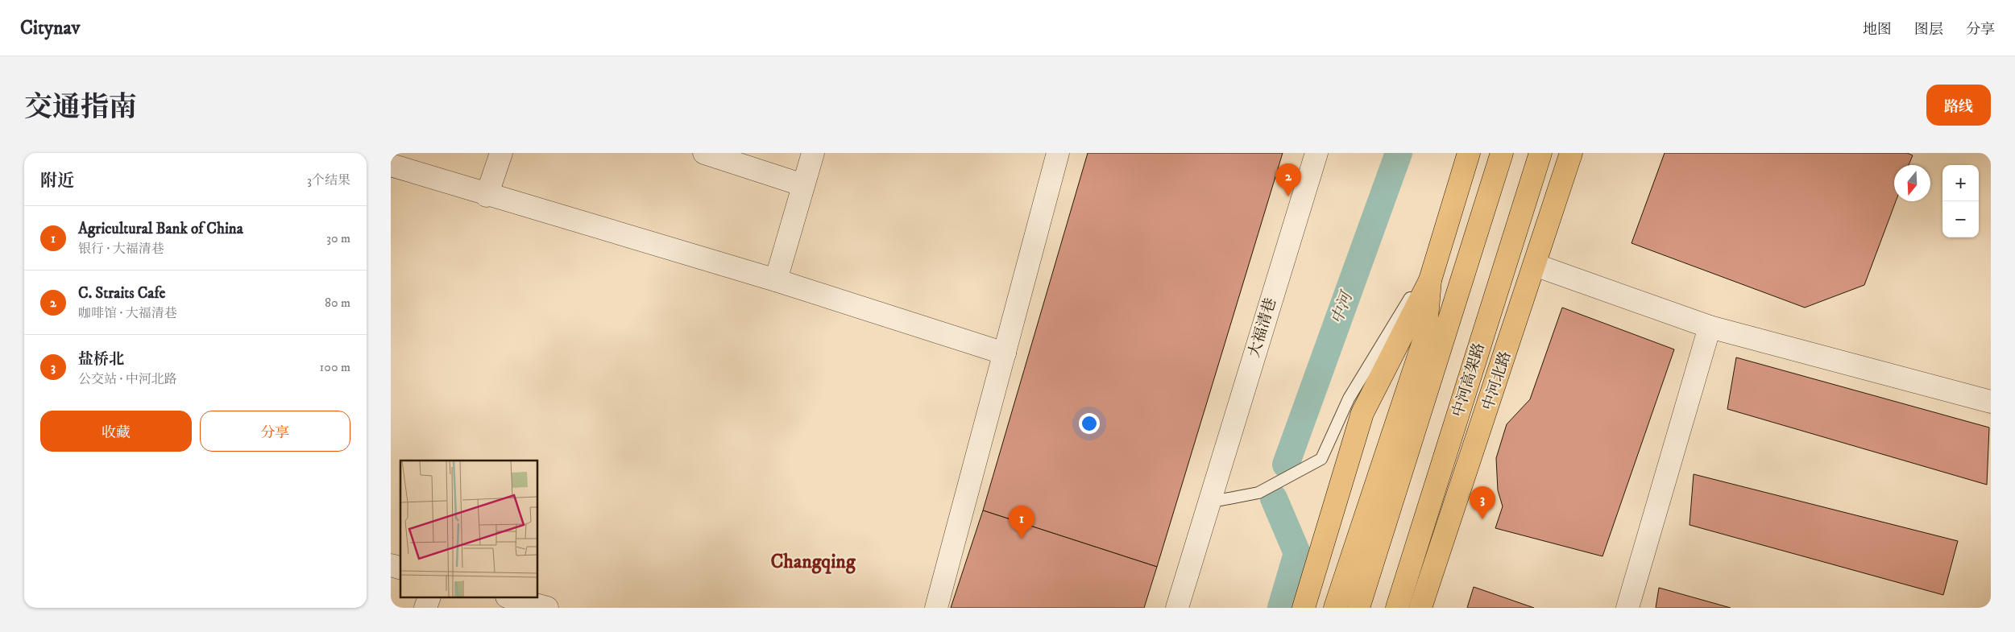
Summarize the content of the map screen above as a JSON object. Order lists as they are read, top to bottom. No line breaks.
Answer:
{"streets":{"main road":["中河高架路","中河北路"],"street":["大福清巷"]},"districts":["Changqing"],"water":["中河"],"north":"bottom","page":{"header":"Citynav","nav":["地图","图层","分享"],"title":"交通指南","buttons":["路线",["收藏","分享"]],"heading":["附近","3个结果"],"pins":["2","3","1"],"map_buttons":["+","−"],"list":[{"mark":"1","name":"Agricultural Bank of China","note":"银行 · 大福清巷","value":"30 m"},{"mark":"2","name":"C. Straits Cafe","note":"咖啡馆 · 大福清巷","value":"80 m"},{"mark":"3","name":"盐桥北","note":"公交站 · 中河北路","value":"100 m"}]}}
